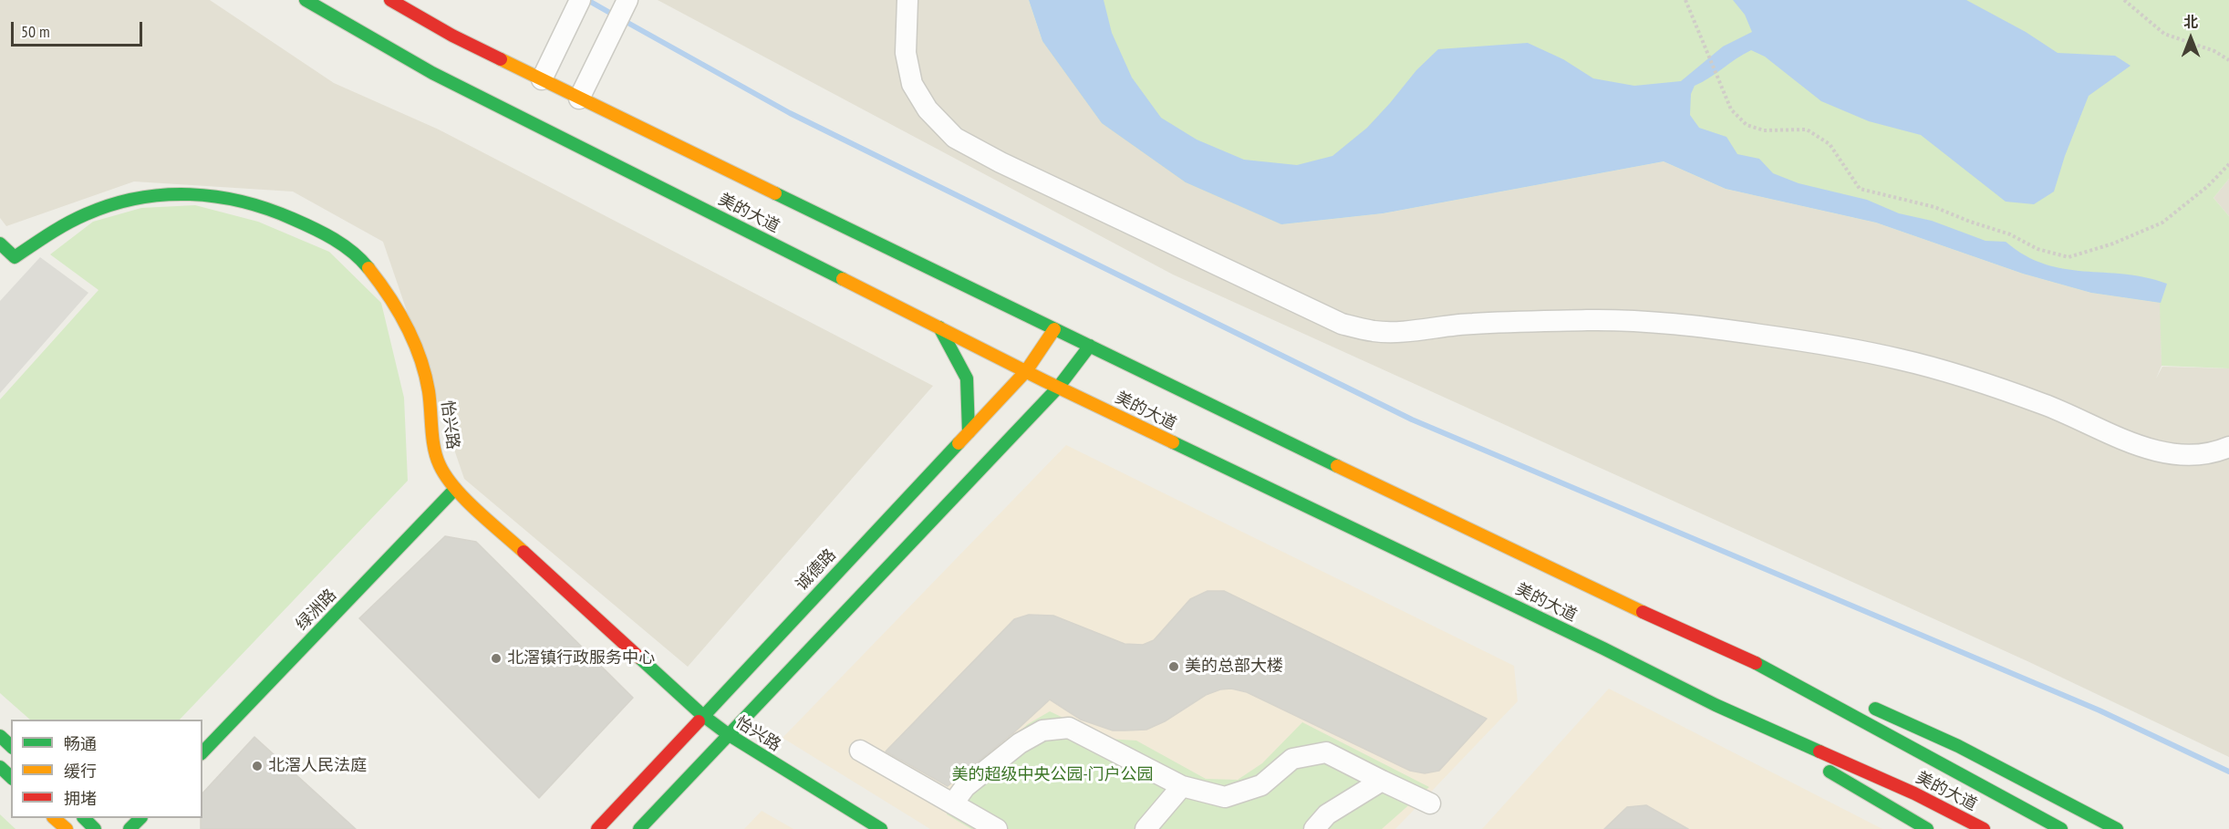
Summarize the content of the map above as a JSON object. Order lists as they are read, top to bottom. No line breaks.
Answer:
{"streets":{"main road":["美的大道","怡兴路","诚德路","绿洲路"]},"crossings":[["美的大道","诚德路"],["怡兴路","诚德路"],["怡兴路","绿洲路"]],"parks":["美的超级中央公园-门户公园"],"places":["北滘镇行政服务中心","美的总部大楼","北滘人民法庭"],"legend":["畅通","缓行","拥堵"],"scale_bar":"50 m","north":"top"}
